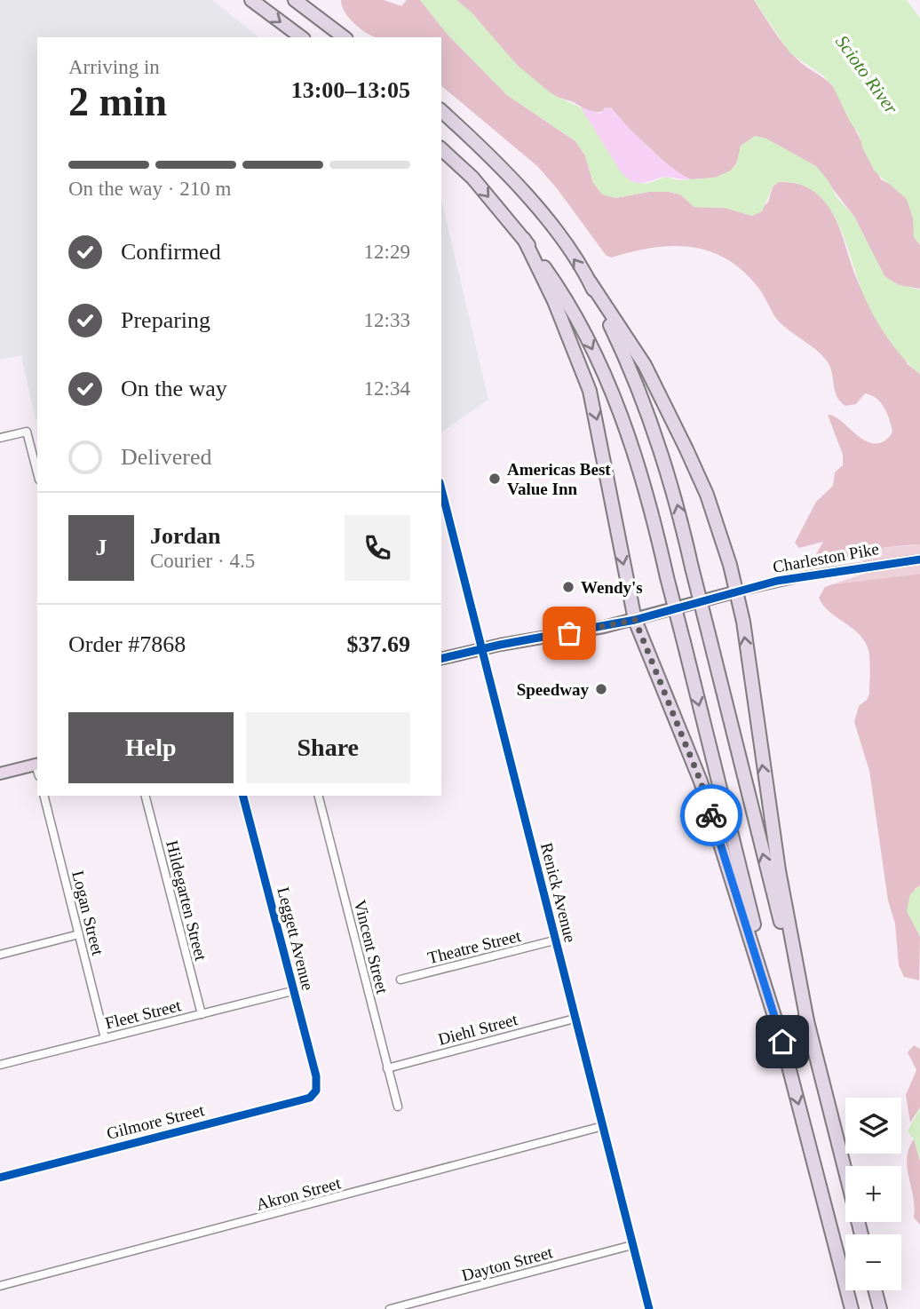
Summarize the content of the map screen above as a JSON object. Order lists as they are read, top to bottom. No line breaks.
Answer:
{"streets":{"street":["Charleston Pike","Renick Avenue","Hildegarten Street","Logan Street","Leggett Avenue","Vincent Street","Theatre Street","Fleet Street","Diehl Street","Gilmore Street","Akron Street","Dayton Street"]},"crossings":[["Renick Avenue","Theatre Street"],["Renick Avenue","Diehl Street"],["Renick Avenue","Akron Street"],["Renick Avenue","Dayton Street"],["Hildegarten Street","Fleet Street"],["Logan Street","Fleet Street"],["Leggett Avenue","Fleet Street"],["Leggett Avenue","Gilmore Street"],["Vincent Street","Diehl Street"]],"water":["Scioto River"],"places":["Americas Best Value Inn","Wendy's","Speedway"],"page":{"heading":["2 min","Arriving in","13:00–13:05"],"panel":["Jordan","Courier · 4.5","Order #7868","$37.69"],"bar":"On the way · 210 m","list":[["Confirmed","12:29"],["Preparing","12:33"],["On the way","12:34"],"Delivered"],"round":"J","buttons":["Help","Share"],"map_buttons":["+","−"]}}
